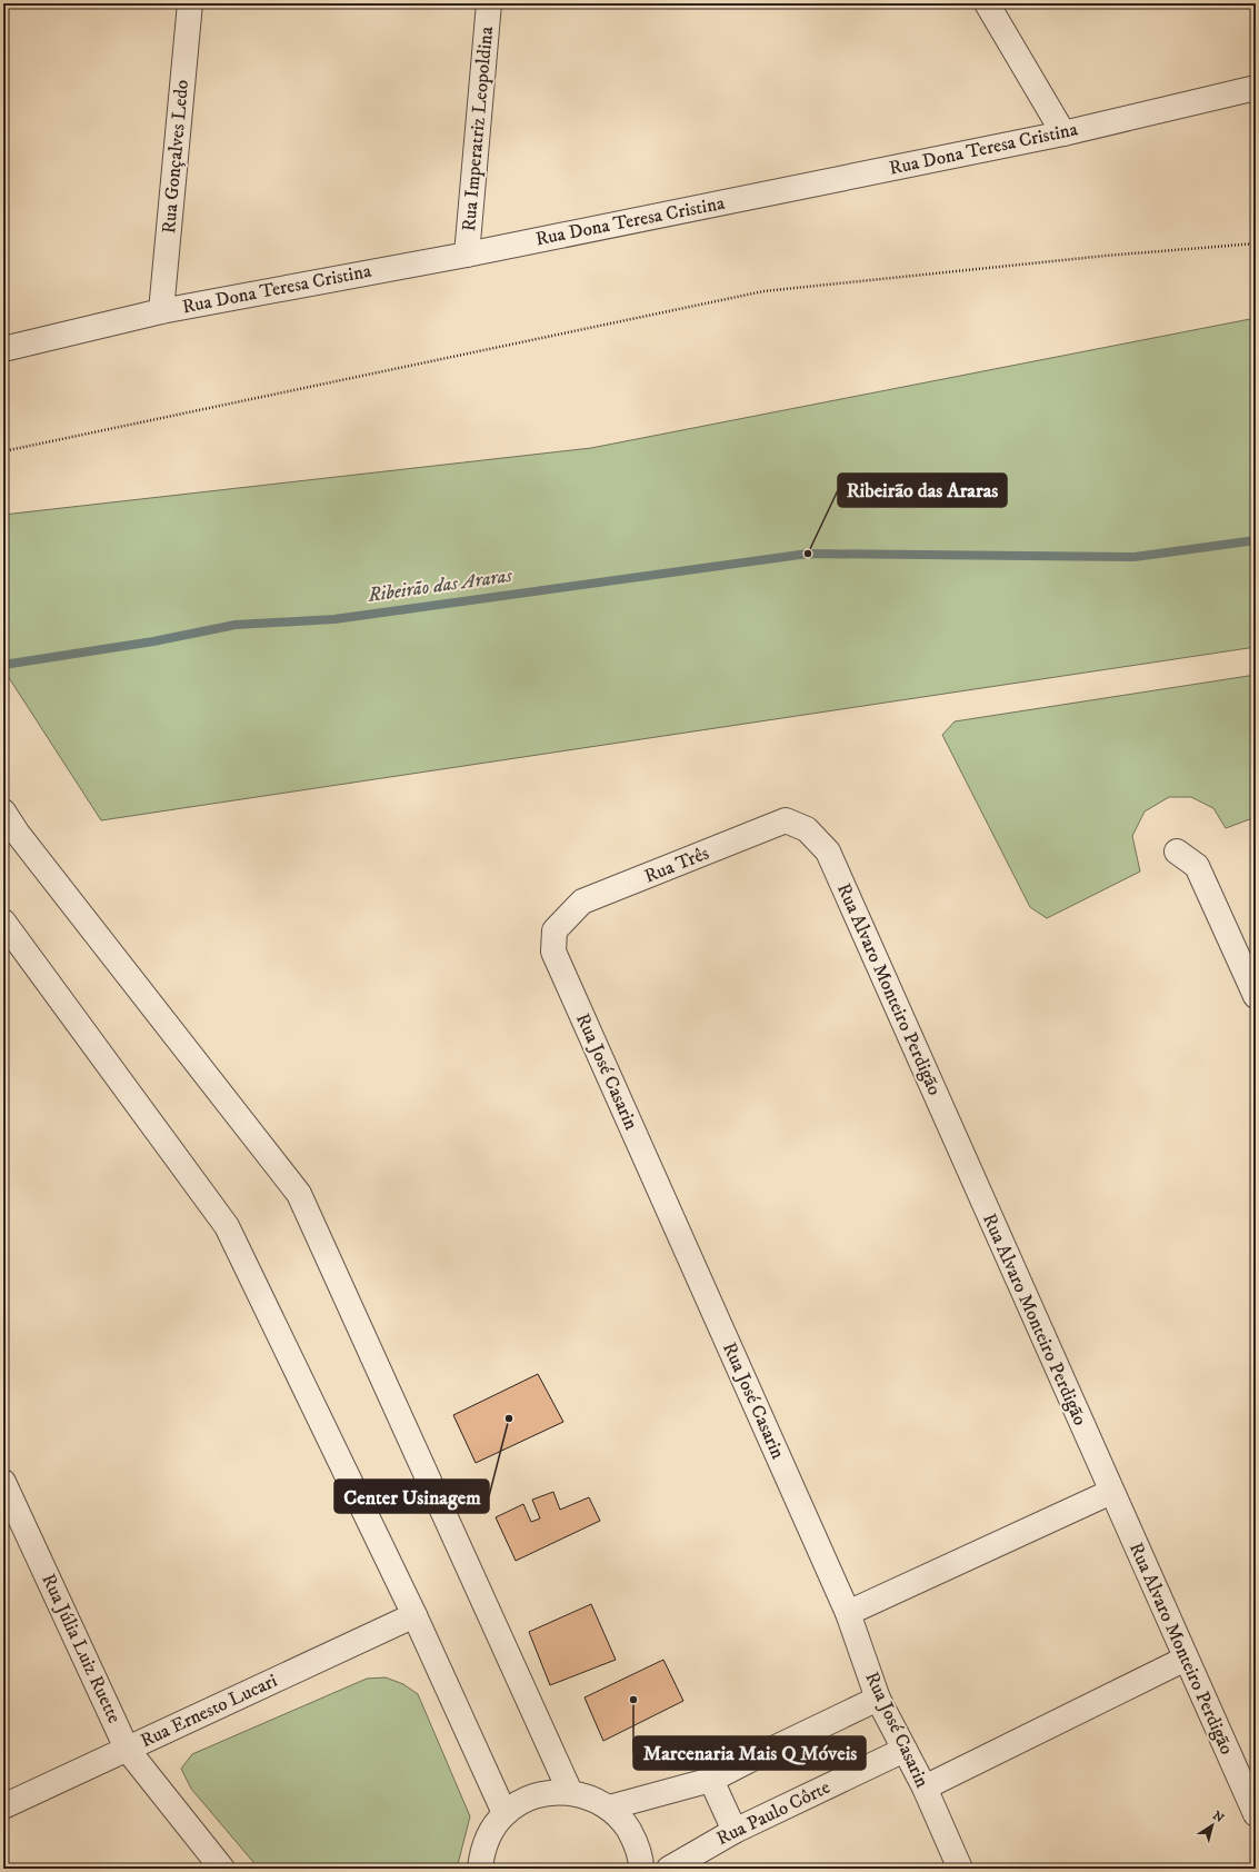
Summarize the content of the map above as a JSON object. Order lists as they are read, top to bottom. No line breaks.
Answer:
{"streets":{"street":["Rua Imperatriz Leopoldina","Rua Dona Teresa Cristina","Rua Gonçalves Ledo","Rua Três","Rua Alvaro Monteiro Perdigão","Rua José Casarin","Rua Júlia Luiz Ruette","Rua Ernesto Lucari","Rua Paulo Côrte"]},"crossings":[["Rua Imperatriz Leopoldina","Rua Dona Teresa Cristina"],["Rua Dona Teresa Cristina","Rua Gonçalves Ledo"],["Rua Três","Rua Alvaro Monteiro Perdigão"],["Rua Três","Rua José Casarin"],["Rua José Casarin","Rua Paulo Côrte"],["Rua Júlia Luiz Ruette","Rua Ernesto Lucari"]],"water":["Ribeirão das Araras"],"places":["Ribeirão das Araras","Center Usinagem","Marcenaria Mais Q Móveis"],"north":"top right"}
